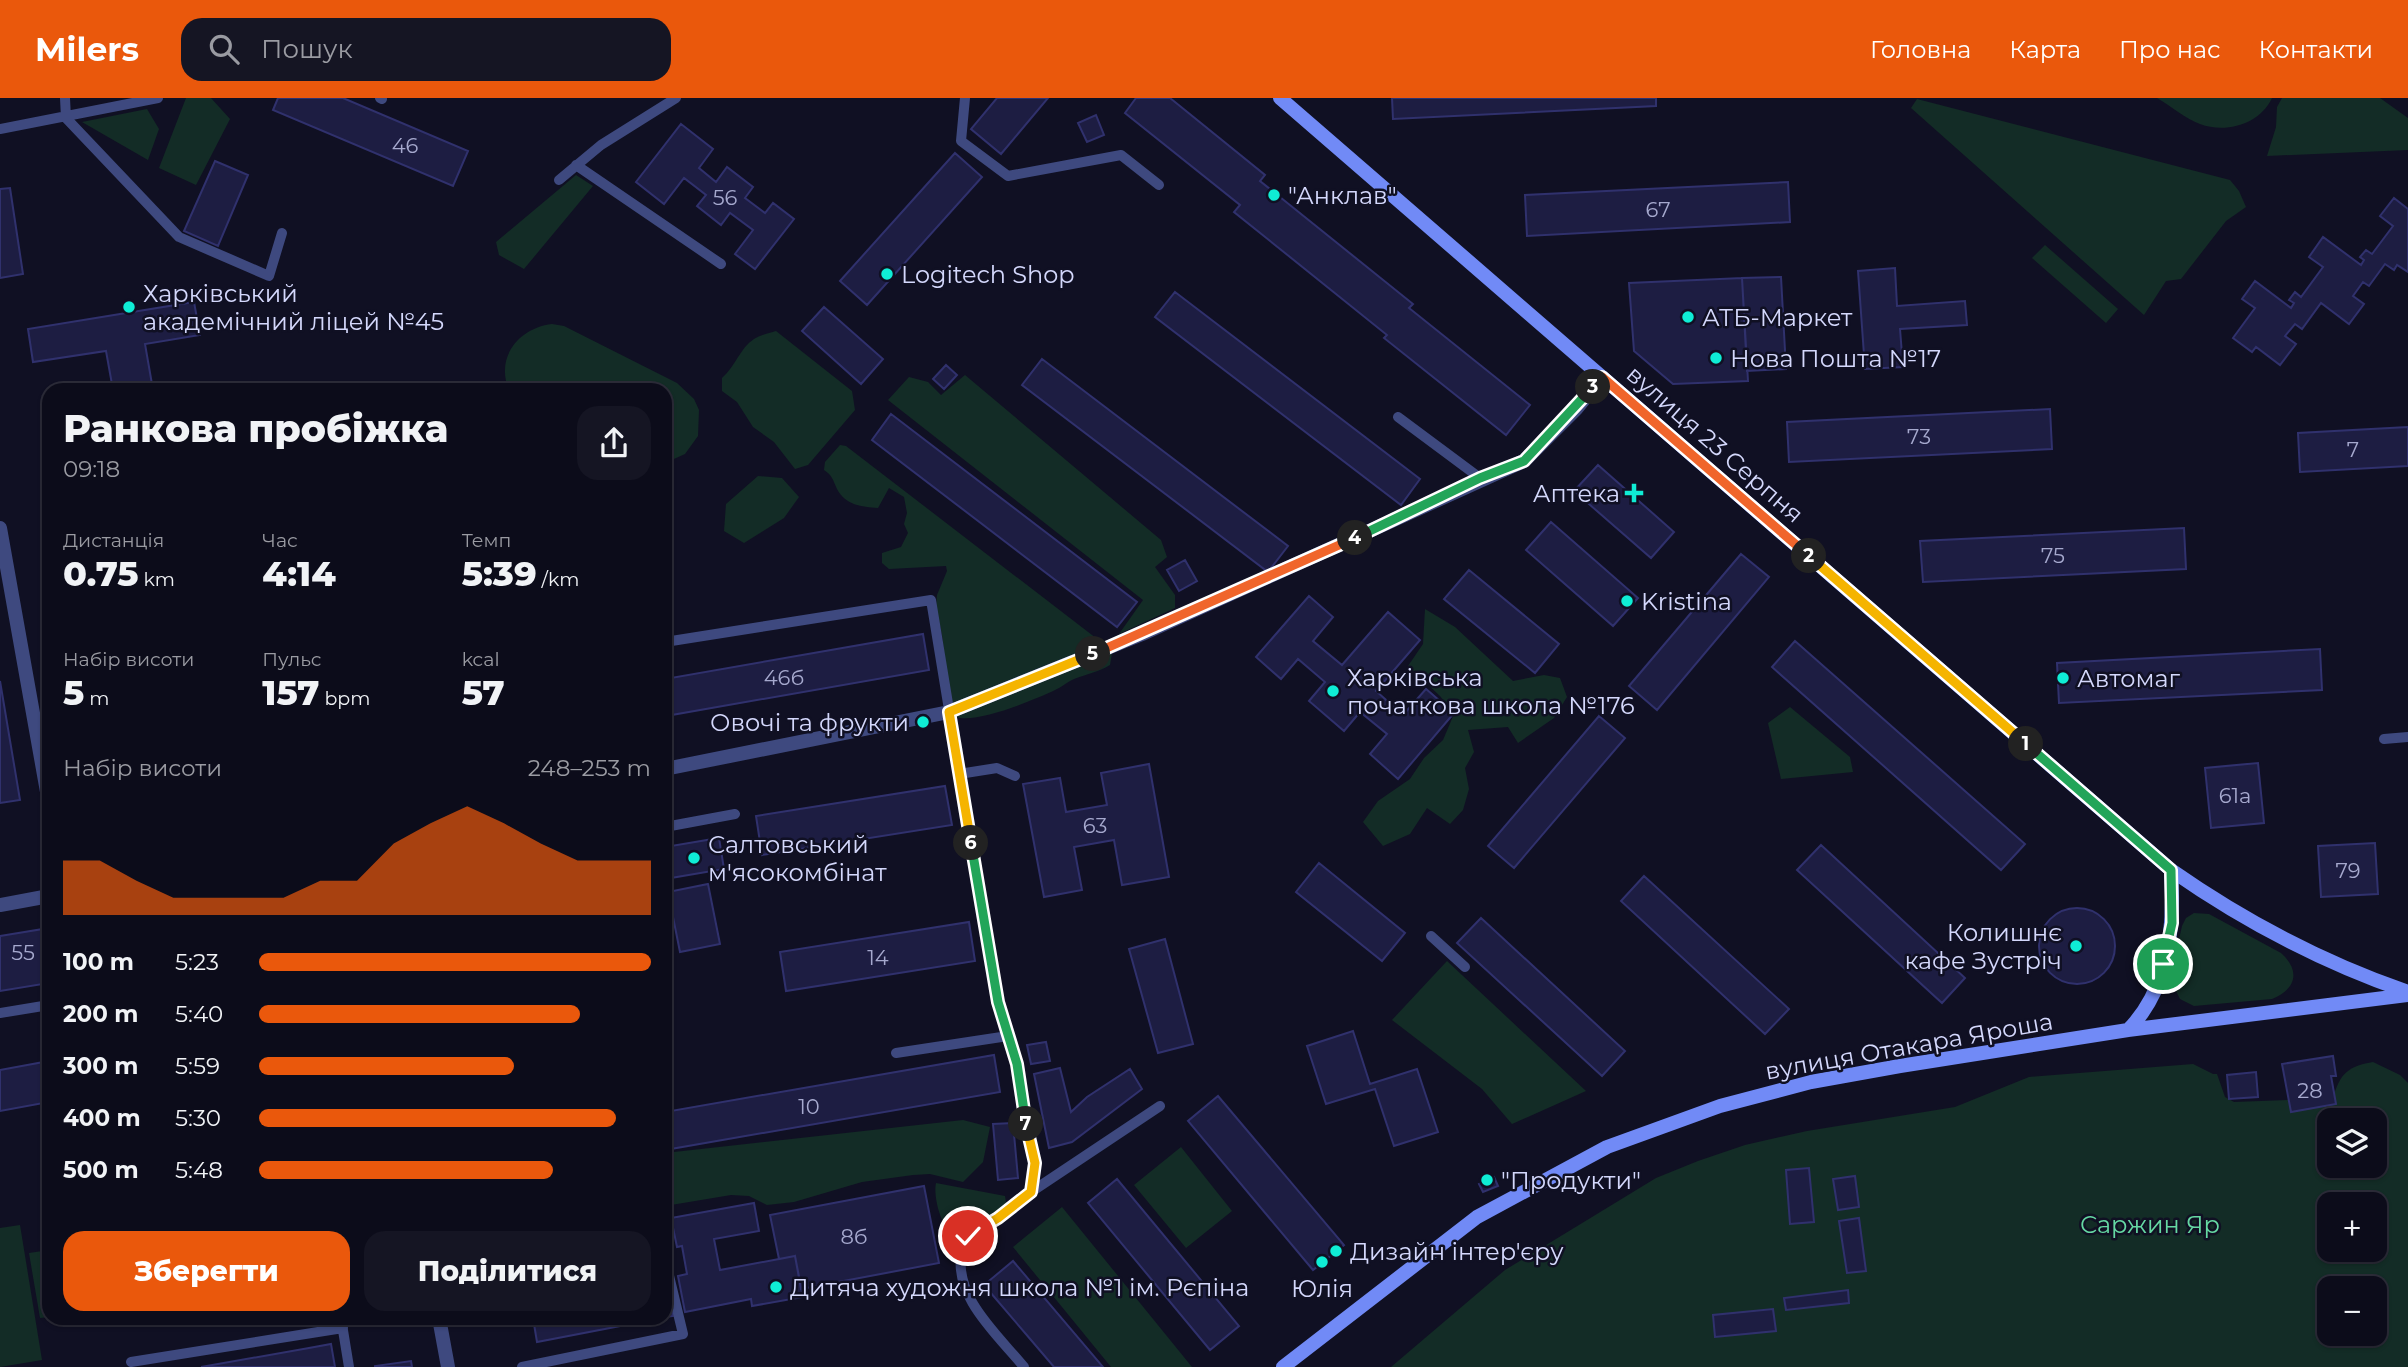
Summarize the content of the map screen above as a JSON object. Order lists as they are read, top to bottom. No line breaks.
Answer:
{"streets":{"street":["вулиця 23 Серпня","вулиця Отакара Яроша"]},"crossings":[["вулиця 23 Серпня","вулиця Отакара Яроша"]],"parks":["Саржин Яр"],"places":{"other":["\"Анклав\"","Logitech Shop","Харківський академічний ліцей №45","АТБ-Маркет","Нова Пошта №17","Kristina","Автомаг","Харківська початкова школа №176","Овочі та фрукти","Салтовський м'ясокомбінат","Колишнє кафе Зустріч","\"Продукти\"","Дизайн інтер'єру","Юлія","Дитяча художня школа №1 ім. Рєпіна"],"health":["Аптека"]},"house_numbers":["46","56","67","73","7","75","46б","61а","63","79","55","14","28","10","8б"],"page":{"header":"Milers","search":"Пошук","nav":["Головна","Карта","Про нас","Контакти"],"pins":["3","4","2","5","1","6","7"],"heading":["Ранкова пробіжка","09:18"],"stats":[["Дистанція","0.75 km"],["Час","4:14"],["Темп","5:39 /km"],["Набір висоти","5 m"],["Пульс","157 bpm"],["kcal","57"]],"chart":["Набір висоти","248–253 m"],"list":[{"name":"100 m","note":"5:23"},{"name":"200 m","note":"5:40"},{"name":"300 m","note":"5:59"},{"name":"400 m","note":"5:30"},{"name":"500 m","note":"5:48"}],"map_buttons":["+","−"],"buttons":["Зберегти","Поділитися"]}}
